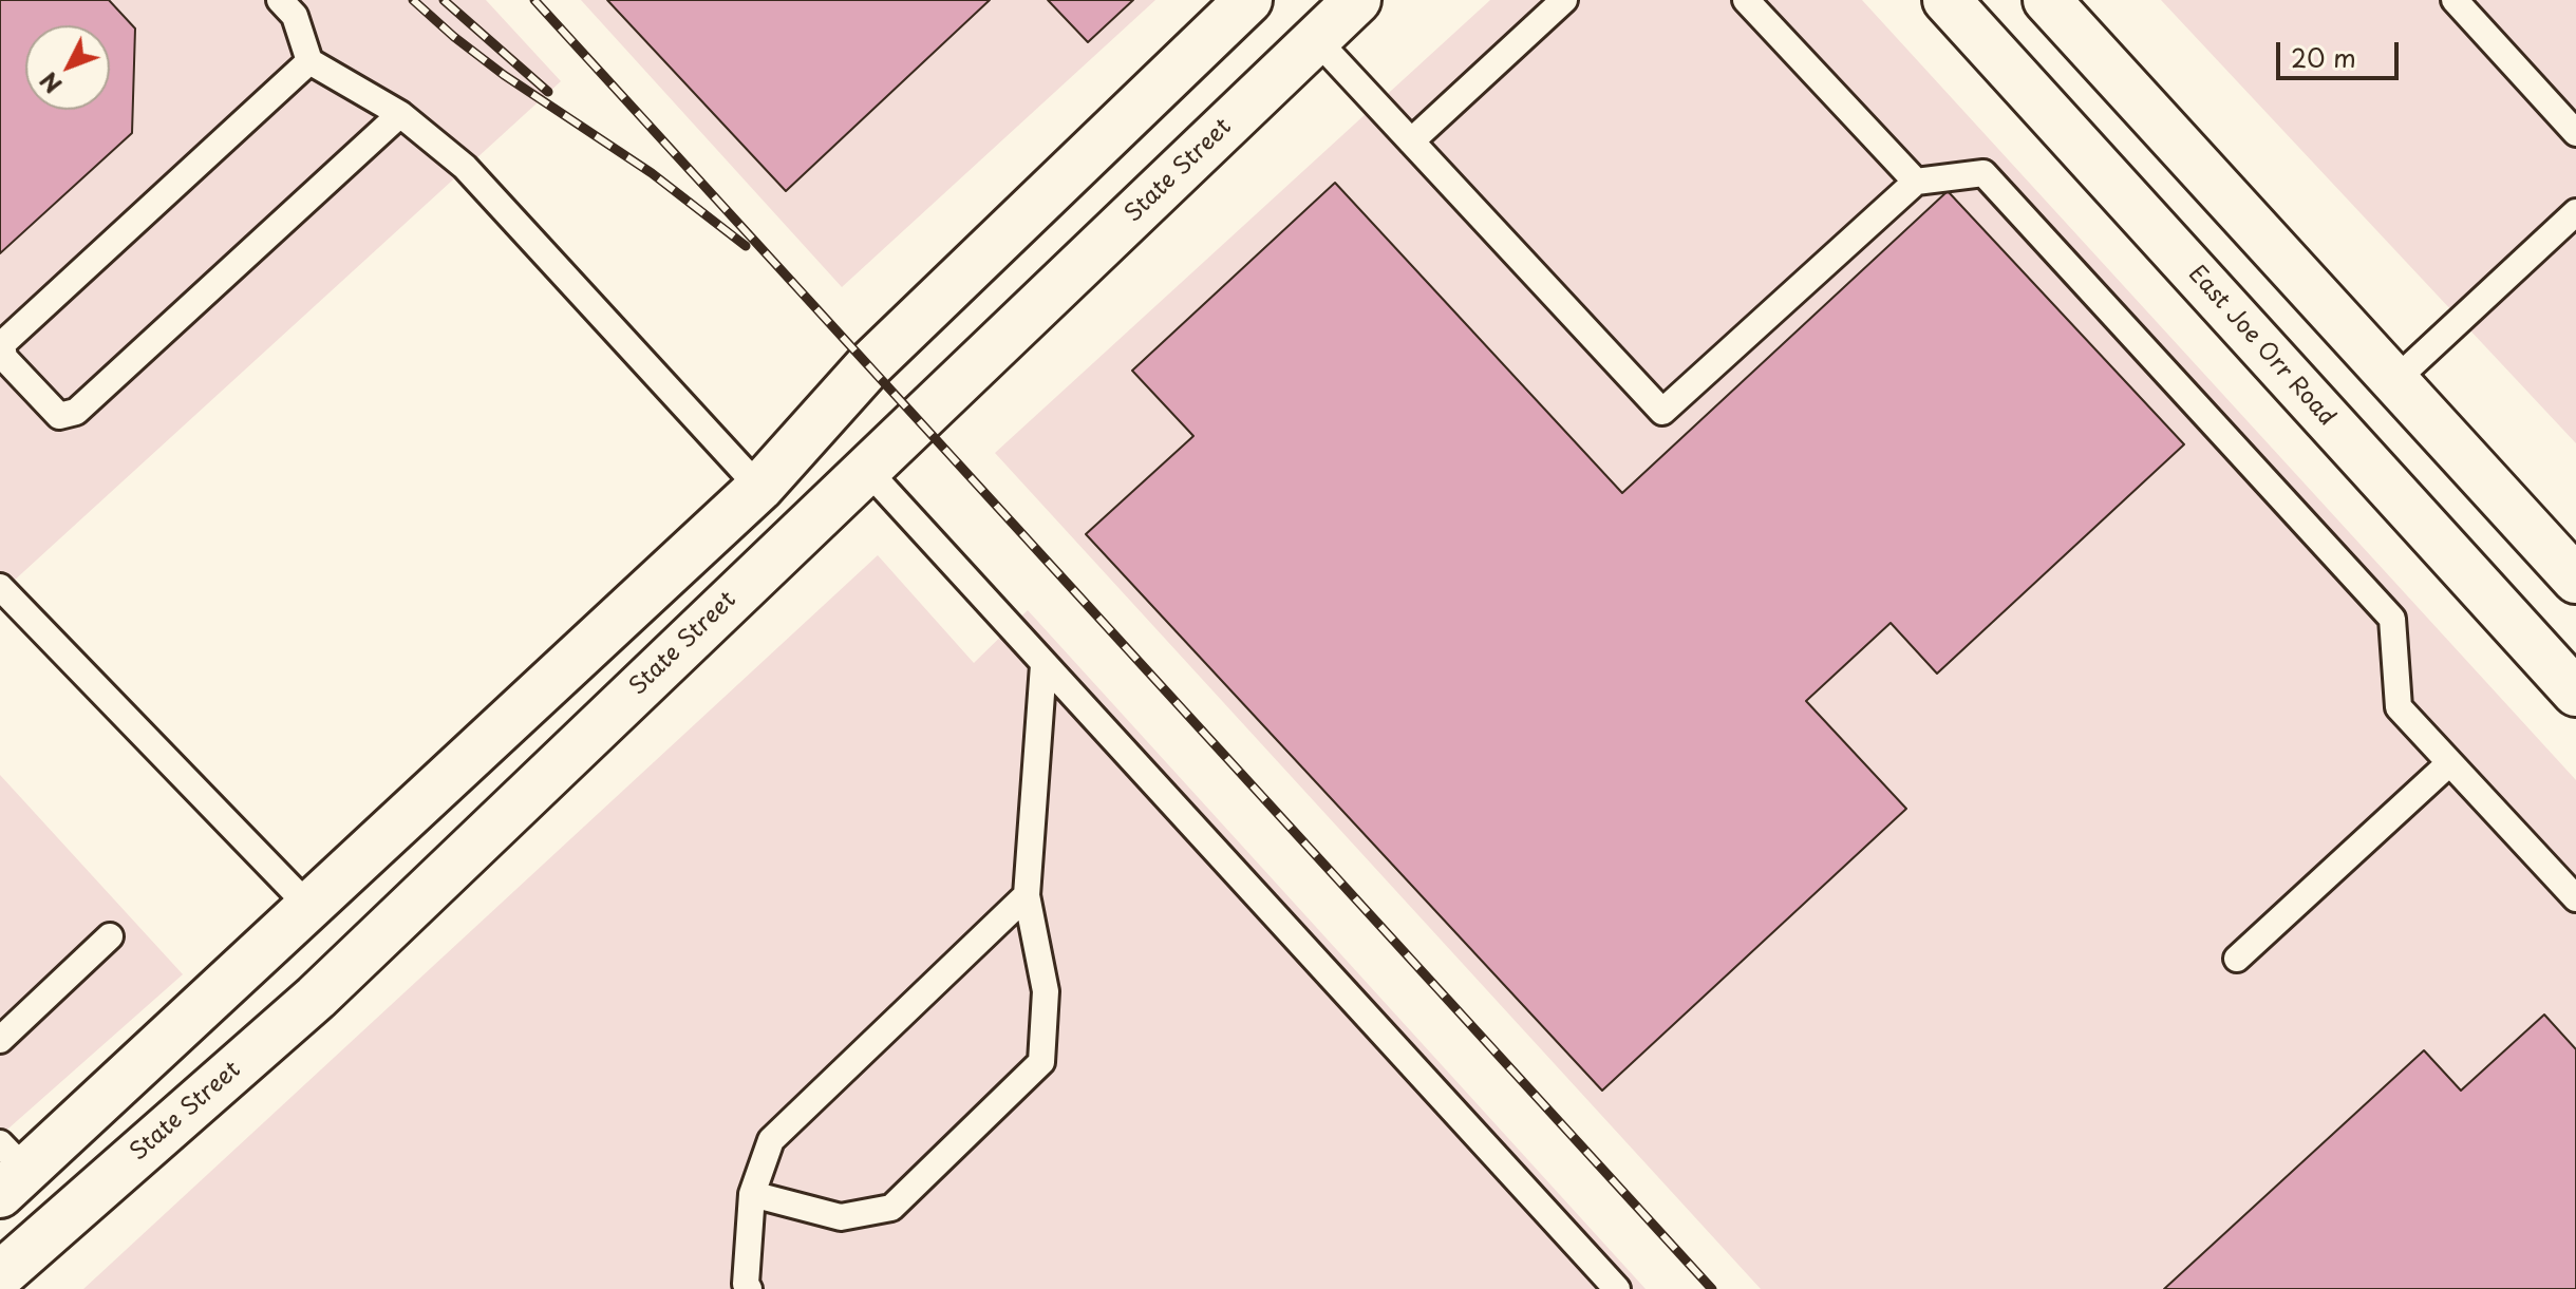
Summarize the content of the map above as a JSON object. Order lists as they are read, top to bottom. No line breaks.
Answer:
{"streets":{"street":["State Street","East Joe Orr Road"]},"scale_bar":"20 m","north":"bottom left"}
